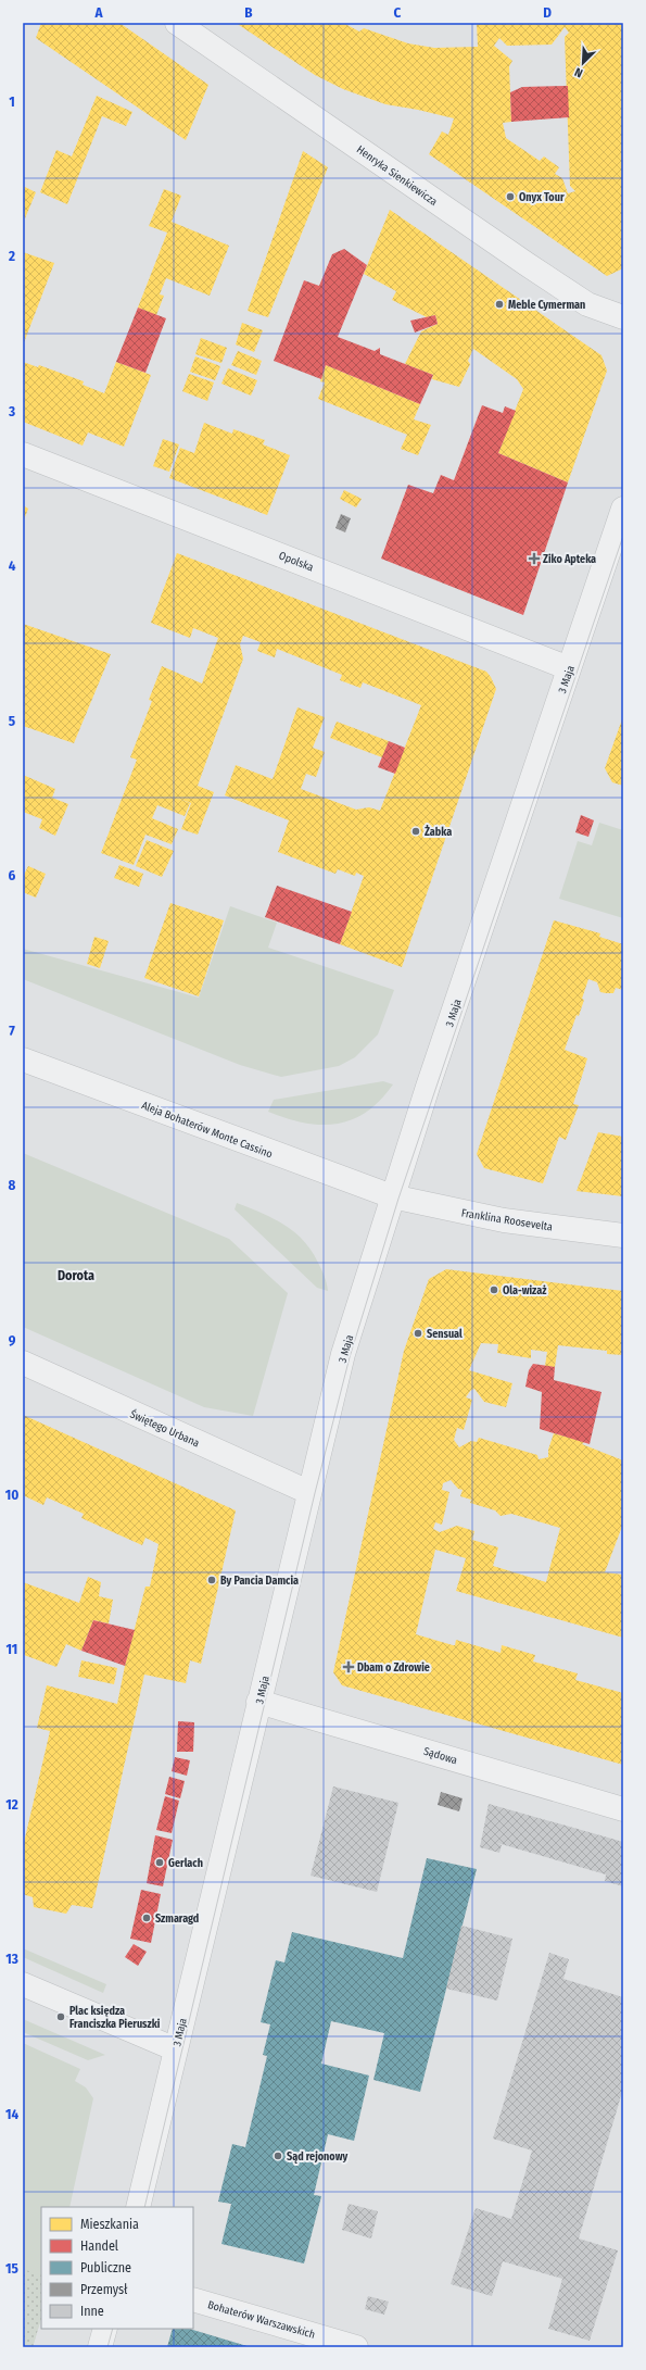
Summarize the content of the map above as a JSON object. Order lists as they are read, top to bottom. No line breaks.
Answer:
{"streets":{"street":["Henryka Sienkiewicza","Opolska","3 Maja","Aleja Bohaterów Monte Cassino","Franklina Roosevelta","Świętego Urbana","Sądowa","Bohaterów Warszawskich"]},"crossings":[["Opolska","3 Maja"],["3 Maja","Aleja Bohaterów Monte Cassino"],["3 Maja","Franklina Roosevelta"],["3 Maja","Świętego Urbana"],["3 Maja","Sądowa"],["Aleja Bohaterów Monte Cassino","Franklina Roosevelta"]],"districts":["Dorota"],"places":{"other":["Onyx Tour","Meble Cymerman","Żabka","Ola-wizaż","Sensual","By Pancia Damcia","Gerlach","Szmaragd","Plac księdza Franciszka Pieruszki","Sąd rejonowy"],"health":["Ziko Apteka","Dbam o Zdrowie"]},"legend":["Mieszkania","Handel","Publiczne","Przemysł","Inne"],"north":"bottom left","grid":{"columns":["A","B","C","D"],"rows":["1","2","3","4","5","6","7","8","9","10","11","12","13","14","15"]}}
